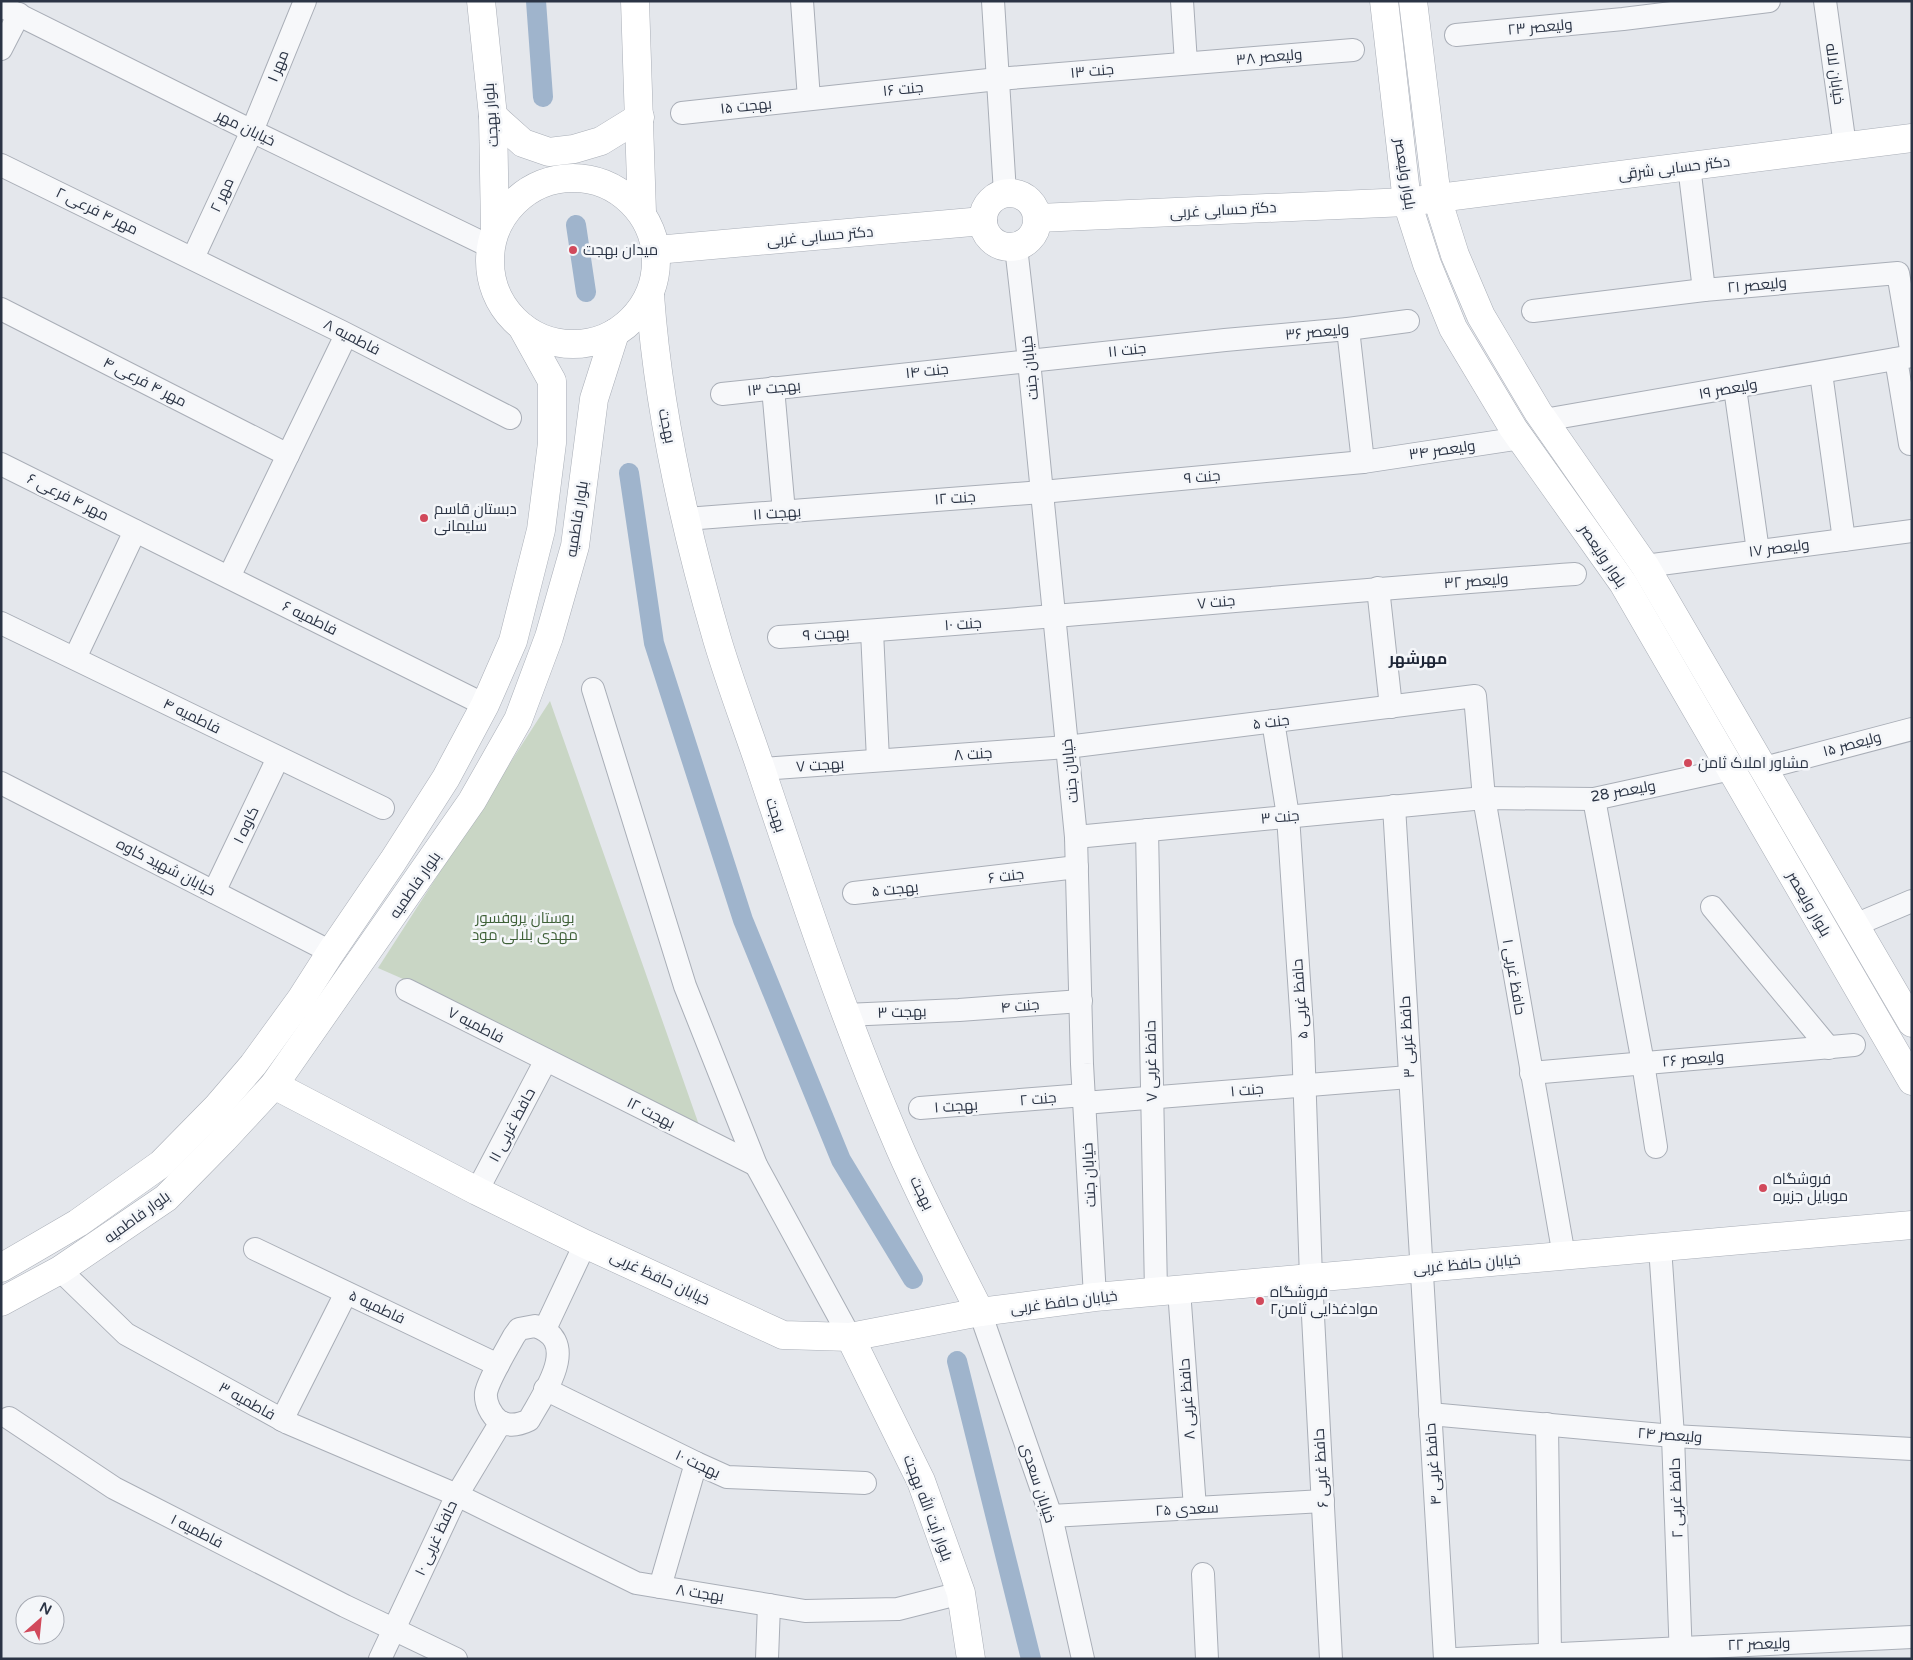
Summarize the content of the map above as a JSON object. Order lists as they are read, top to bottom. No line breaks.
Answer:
{"streets":{"main road":["بلوار بهجت","دکتر حسابی شرقی","بلوار ولیعصر","دکتر حسابی غربی","بهجت","بلوار فاطمیه","خیابان حافظ غربی","بلوار آیت الله بهجت"],"street":["ولیعصر ۲۳","ولیعصر ۳۸","مهر ۱","جنت ۱۳","خیابان لاله","جنت ۱۶","بهجت ۱۵","خیابان مهر","مهر ۲","مهر ۴ فرعی ۲","ولیعصر ۲۱","ولیعصر ۳۶","فاطمیه ۸","جنت ۱۱","خیابان جنت","جنت ۱۴","مهر ۴ فرعی ۴","بهجت ۱۳","ولیعصر ۱۹","ولیعصر ۳۴","جنت ۹","مهر ۴ فرعی ۶","جنت ۱۲","بهجت ۱۱","ولیعصر ۱۷","ولیعصر ۳۲","جنت ۷","فاطمیه ۶","جنت ۱۰","بهجت ۹","فاطمیه ۴","جنت ۵","ولیعصر ۱۵","جنت ۸","بهجت ۷","ولیعصر 28","جنت ۳","کاوه ۱","خیابان شهید کاوه","جنت ۶","بهجت ۵","حافظ غربی ۱","حافظ غربی ۵","جنت ۴","بهجت ۳","فاطمیه ۷","حافظ غربی ۳","ولیعصر ۲۶","حافظ غربی ۷","جنت ۱","جنت ۲","بهجت ۱","بهجت ۱۲","حافظ غربی ۱۱","فاطمیه ۵","حافظ غربی ۸","فاطمیه ۳","ولیعصر ۲۴","بهجت ۱۰","حافظ غربی ۴","حافظ غربی ۶","خیابان سعدی","حافظ غربی ۲","سعدی ۲۵","فاطمیه ۱","حافظ غربی ۱۰","بهجت ۸","ولیعصر ۲۲"]},"crossings":[["ولیعصر ۳۸","جنت ۱۳"],["مهر ۱","خیابان مهر"],["مهر ۱","مهر ۲"],["جنت ۱۳","جنت ۱۶"],["خیابان لاله","دکتر حسابی شرقی"],["جنت ۱۶","بهجت ۱۵"],["بلوار بهجت","خیابان مهر"],["بلوار بهجت","دکتر حسابی غربی"],["بلوار بهجت","بهجت"],["بلوار بهجت","بلوار فاطمیه"],["خیابان مهر","مهر ۲"],["خیابان مهر","دکتر حسابی غربی"],["خیابان مهر","بهجت"],["خیابان مهر","بلوار فاطمیه"],["دکتر حسابی شرقی","بلوار ولیعصر"],["دکتر حسابی شرقی","دکتر حسابی غربی"],["بلوار ولیعصر","دکتر حسابی غربی"],["بلوار ولیعصر","ولیعصر ۱۹"],["بلوار ولیعصر","ولیعصر ۳۴"],["بلوار ولیعصر","ولیعصر ۱۷"],["بلوار ولیعصر","ولیعصر ۱۵"],["بلوار ولیعصر","ولیعصر 28"],["مهر ۲","مهر ۴ فرعی ۲"],["مهر ۲","فاطمیه ۸"],["دکتر حسابی غربی","خیابان جنت"],["دکتر حسابی غربی","بهجت"],["دکتر حسابی غربی","بلوار فاطمیه"],["مهر ۴ فرعی ۲","فاطمیه ۸"],["ولیعصر ۲۱","ولیعصر ۱۹"],["ولیعصر ۳۶","جنت ۱۱"],["جنت ۱۱","خیابان جنت"],["جنت ۱۱","جنت ۱۴"],["خیابان جنت","جنت ۱۴"],["خیابان جنت","جنت ۹"],["خیابان جنت","جنت ۱۲"],["خیابان جنت","جنت ۷"],["خیابان جنت","جنت ۱۰"],["خیابان جنت","جنت ۵"],["خیابان جنت","جنت ۸"],["خیابان جنت","جنت ۳"],["خیابان جنت","جنت ۶"],["خیابان جنت","جنت ۴"],["خیابان جنت","جنت ۱"],["خیابان جنت","جنت ۲"],["خیابان جنت","خیابان حافظ غربی"],["جنت ۱۴","بهجت ۱۳"],["بهجت","بهجت ۱۱"],["بهجت","بلوار فاطمیه"],["بهجت","بهجت ۷"],["بهجت","بهجت ۳"],["بهجت","خیابان حافظ غربی"],["بهجت","خیابان سعدی"],["ولیعصر ۳۴","جنت ۹"],["جنت ۹","جنت ۱۲"],["مهر ۴ فرعی ۶","فاطمیه ۶"],["جنت ۱۲","بهجت ۱۱"],["بلوار فاطمیه","فاطمیه ۶"],["بلوار فاطمیه","خیابان شهید کاوه"],["بلوار فاطمیه","خیابان حافظ غربی"],["بلوار فاطمیه","فاطمیه ۳"],["ولیعصر ۳۲","جنت ۷"],["جنت ۷","جنت ۱۰"],["جنت ۱۰","بهجت ۹"],["فاطمیه ۴","کاوه ۱"],["جنت ۵","جنت ۸"],["جنت ۵","حافظ غربی ۱"],["جنت ۵","حافظ غربی ۵"],["جنت ۸","بهجت ۷"],["ولیعصر 28","جنت ۳"],["ولیعصر 28","حافظ غربی ۱"],["جنت ۳","حافظ غربی ۱"],["جنت ۳","حافظ غربی ۵"],["جنت ۳","حافظ غربی ۳"],["جنت ۳","حافظ غربی ۷"],["کاوه ۱","خیابان شهید کاوه"],["جنت ۶","بهجت ۵"],["حافظ غربی ۱","ولیعصر ۲۶"],["حافظ غربی ۱","خیابان حافظ غربی"],["حافظ غربی ۵","جنت ۱"],["حافظ غربی ۵","خیابان حافظ غربی"],["حافظ غربی ۵","حافظ غربی ۶"],["جنت ۴","بهجت ۳"],["فاطمیه ۷","بهجت ۱۲"],["فاطمیه ۷","حافظ غربی ۱۱"],["حافظ غربی ۳","جنت ۱"],["حافظ غربی ۳","خیابان حافظ غربی"],["حافظ غربی ۳","حافظ غربی ۴"],["حافظ غربی ۷","جنت ۱"],["حافظ غربی ۷","خیابان حافظ غربی"],["حافظ غربی ۷","حافظ غربی ۸"],["جنت ۱","جنت ۲"],["جنت ۲","بهجت ۱"],["بهجت ۱۲","حافظ غربی ۱۱"],["حافظ غربی ۱۱","خیابان حافظ غربی"],["خیابان حافظ غربی","حافظ غربی ۸"],["خیابان حافظ غربی","حافظ غربی ۴"],["خیابان حافظ غربی","حافظ غربی ۶"],["خیابان حافظ غربی","خیابان سعدی"],["خیابان حافظ غربی","حافظ غربی ۲"],["خیابان حافظ غربی","بلوار آیت الله بهجت"],["حافظ غربی ۸","سعدی ۲۵"],["فاطمیه ۳","حافظ غربی ۱۰"],["فاطمیه ۳","بهجت ۸"],["ولیعصر ۲۴","حافظ غربی ۴"],["ولیعصر ۲۴","حافظ غربی ۲"],["حافظ غربی ۶","سعدی ۲۵"],["خیابان سعدی","سعدی ۲۵"],["حافظ غربی ۲","ولیعصر ۲۲"],["بلوار آیت الله بهجت","بهجت ۸"],["فاطمیه ۱","حافظ غربی ۱۰"],["حافظ غربی ۱۰","بهجت ۸"]],"districts":["مهرشهر"],"parks":["بوستان پروفسور مهدی بلالی مود"],"places":["میدان بهجت","دبستان قاسم سلیمانی","مشاور املاک ثامن","فروشگاه موبایل جزیره","فروشگاه موادغذایی ثامن۲"],"north":"top right"}
